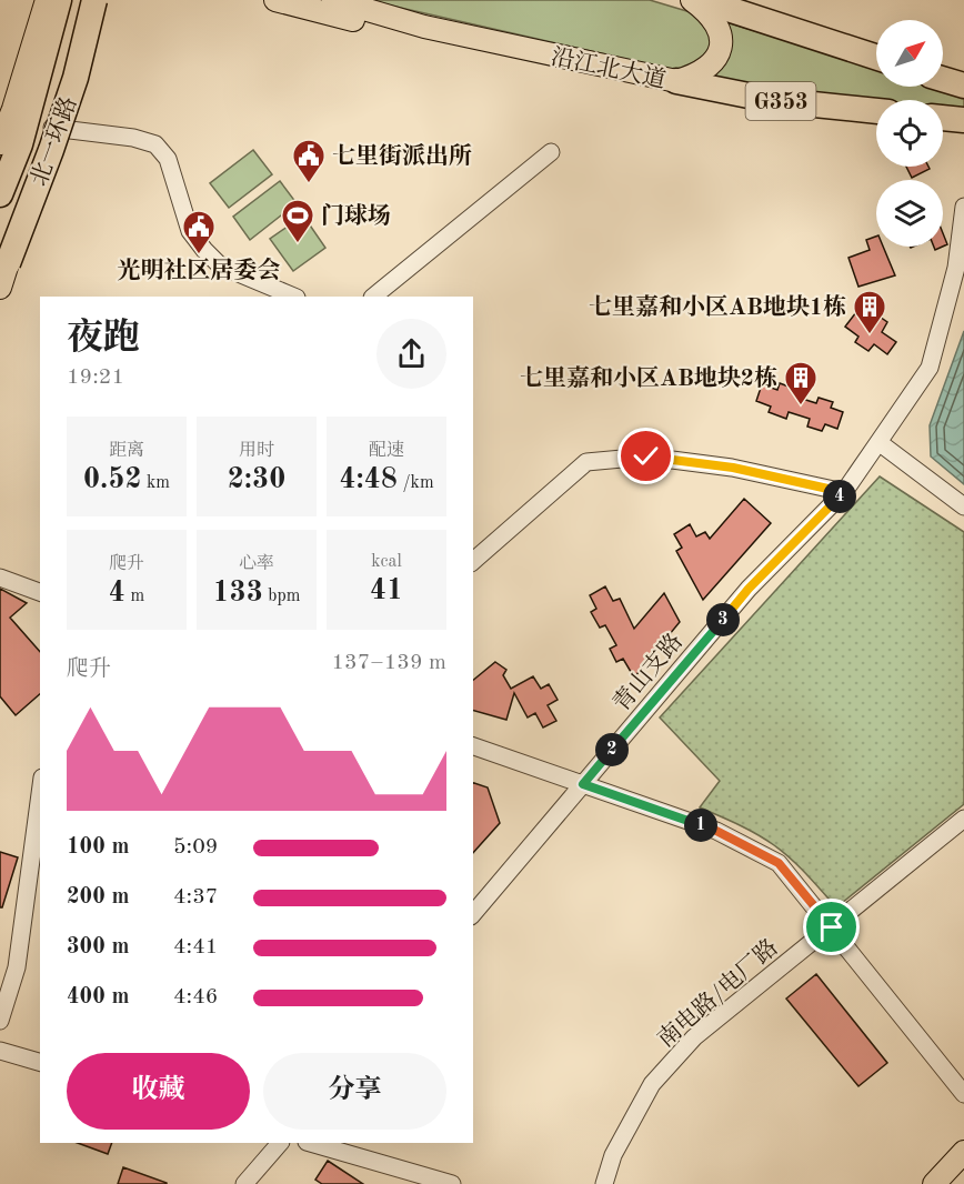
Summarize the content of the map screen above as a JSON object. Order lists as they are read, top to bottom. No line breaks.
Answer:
{"streets":{"highway":["沿江北大道","G353","北一环路"],"street":["青山支路","南电路/电厂路"]},"places":{"public building":["七里街派出所","光明社区居委会"],"sports":["门球场"],"building":["七里嘉和小区AB地块1栋","七里嘉和小区AB地块2栋"]},"north":"top right","page":{"heading":["夜跑","19:21"],"stats":[["距离","0.52 km"],["用时","2:30"],["配速","4:48 /km"],["爬升","4 m"],["心率","133 bpm"],["kcal","41"]],"pins":["4","3","2","1"],"chart":["爬升","137–139 m"],"list":[{"name":"100 m","note":"5:09"},{"name":"200 m","note":"4:37"},{"name":"300 m","note":"4:41"},{"name":"400 m","note":"4:46"}],"buttons":["收藏","分享"]}}
